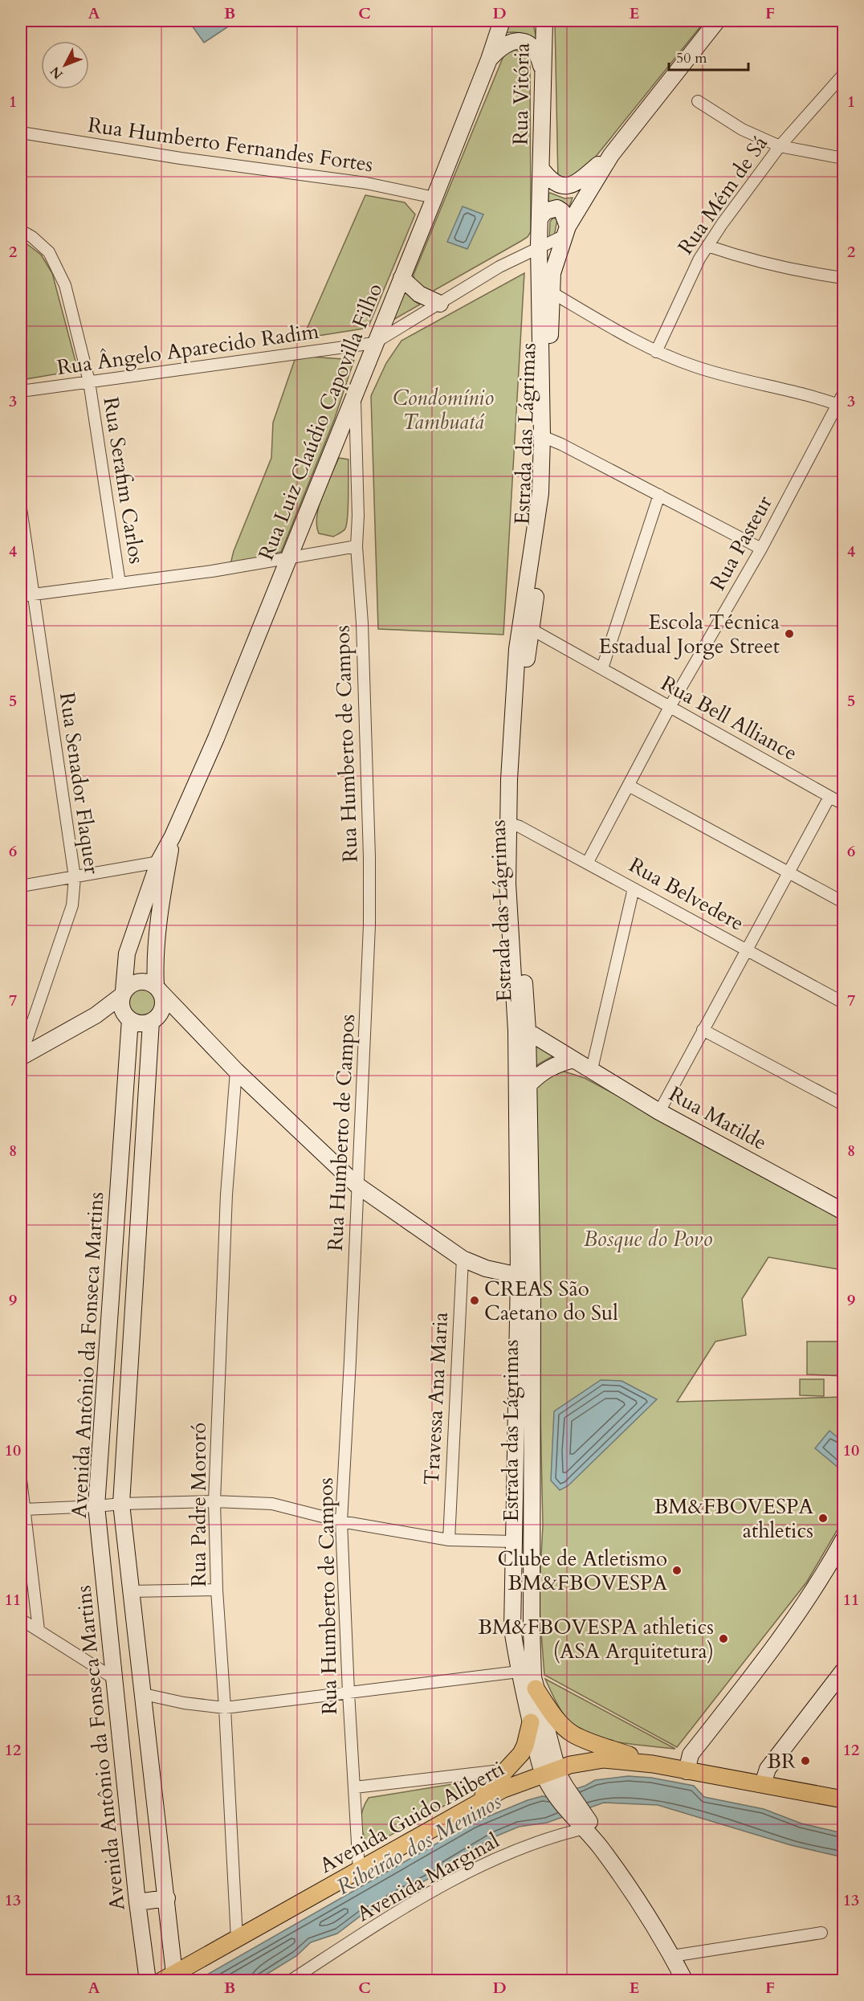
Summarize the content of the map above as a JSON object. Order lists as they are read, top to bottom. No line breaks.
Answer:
{"streets":{"main road":["Avenida Guido Aliberti"],"street":["Rua Vitória","Rua Humberto Fernandes Fortes","Rua Mém de Sá","Rua Ângelo Aparecido Radim","Rua Luiz Claúdio Capovilla Filho","Estrada das Lágrimas","Rua Serafim Carlos","Rua Pasteur","Rua Bell Alliance","Rua Humberto de Campos","Rua Senador Flaquer","Rua Belvedere","Rua Matilde","Avenida Antônio da Fonseca Martins","Travessa Ana Maria","Rua Padre Mororó","Avenida Marginal"]},"crossings":[["Rua Vitória","Estrada das Lágrimas"],["Rua Humberto Fernandes Fortes","Rua Luiz Claúdio Capovilla Filho"],["Rua Ângelo Aparecido Radim","Rua Luiz Claúdio Capovilla Filho"],["Rua Ângelo Aparecido Radim","Estrada das Lágrimas"],["Rua Ângelo Aparecido Radim","Rua Serafim Carlos"],["Rua Luiz Claúdio Capovilla Filho","Rua Humberto de Campos"],["Rua Luiz Claúdio Capovilla Filho","Avenida Antônio da Fonseca Martins"],["Estrada das Lágrimas","Rua Bell Alliance"],["Estrada das Lágrimas","Rua Belvedere"],["Estrada das Lágrimas","Rua Matilde"],["Estrada das Lágrimas","Avenida Guido Aliberti"],["Estrada das Lágrimas","Avenida Marginal"],["Rua Pasteur","Rua Bell Alliance"],["Rua Pasteur","Rua Belvedere"],["Rua Humberto de Campos","Avenida Guido Aliberti"],["Avenida Antônio da Fonseca Martins","Avenida Guido Aliberti"],["Rua Padre Mororó","Avenida Guido Aliberti"]],"water":["Ribeirão dos Meninos"],"parks":["Condomínio Tambuatá","Bosque do Povo"],"places":["Escola Técnica Estadual Jorge Street","CREAS São Caetano do Sul","BM&FBOVESPA athletics","Clube de Atletismo BM&FBOVESPA","BM&FBOVESPA athletics (ASA Arquitetura)","BR"],"scale_bar":"50 m","north":"bottom left","grid":{"columns":["A","B","C","D","E","F"],"rows":["1","2","3","4","5","6","7","8","9","10","11","12","13"]}}
